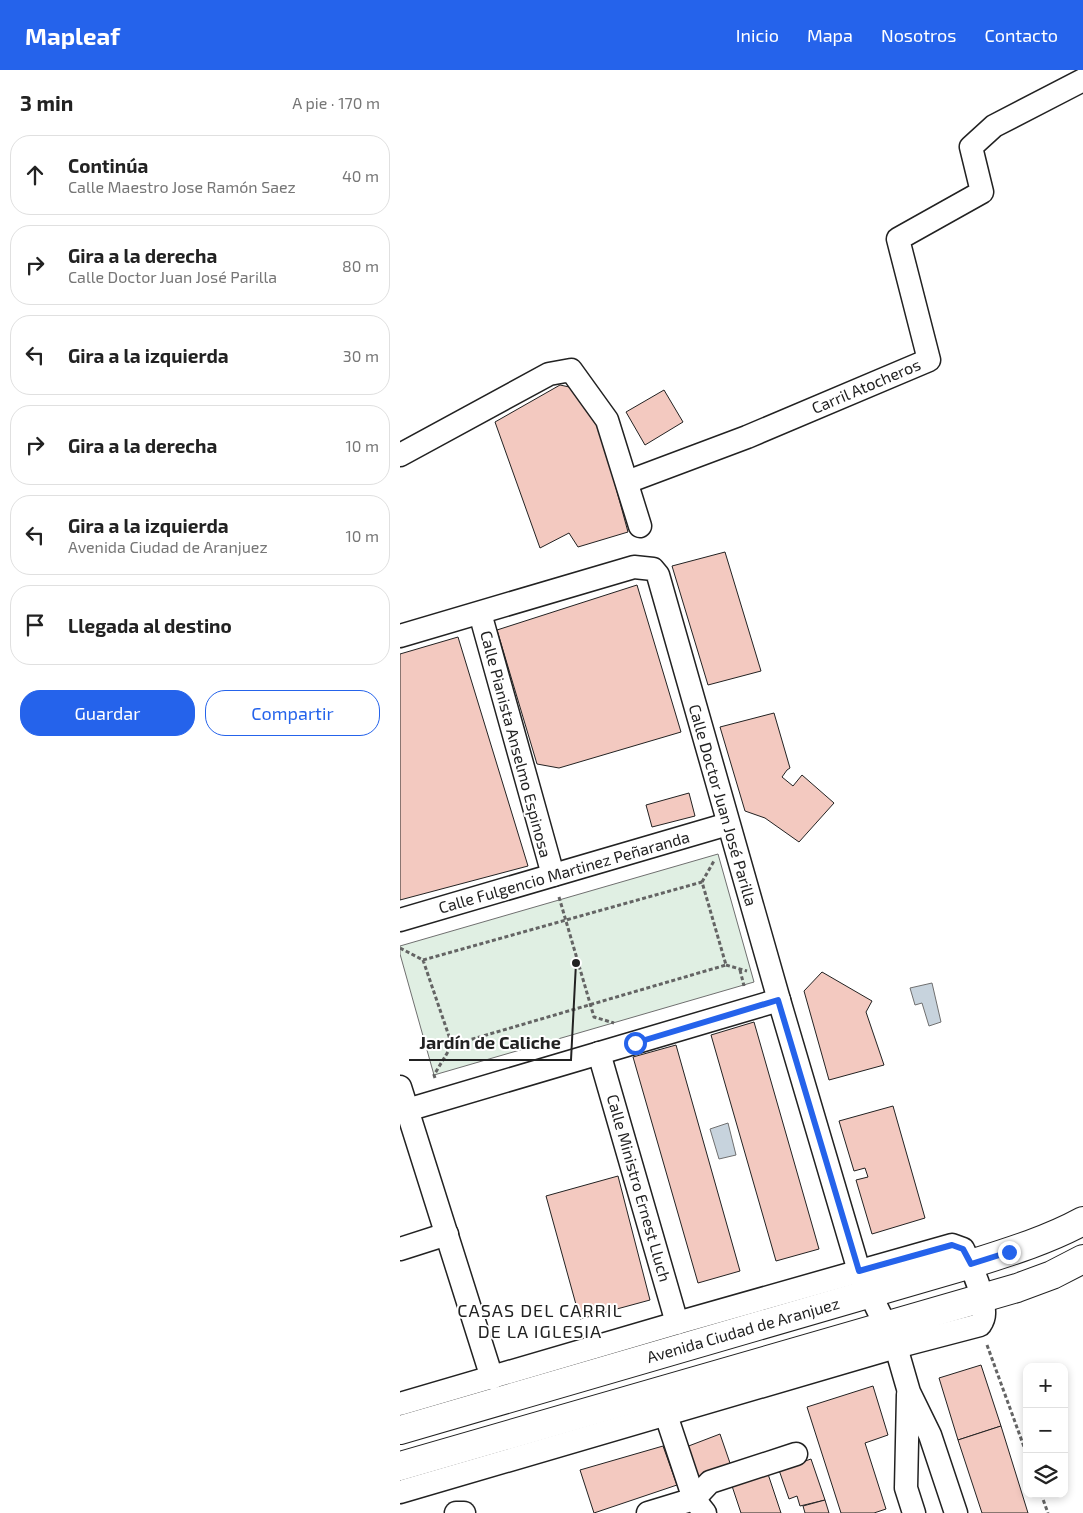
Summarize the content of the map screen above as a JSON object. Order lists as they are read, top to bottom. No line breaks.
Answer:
{"streets":{"main road":["Avenida Ciudad de Aranjuez"],"street":["Carril Atocheros","Calle Pianista Anselmo Espinosa","Calle Doctor Juan José Parilla","Calle Fulgencio Martinez Peñaranda","Calle Ministro Ernest Lluch"]},"crossings":[["Calle Pianista Anselmo Espinosa","Calle Doctor Juan José Parilla"],["Calle Pianista Anselmo Espinosa","Calle Fulgencio Martinez Peñaranda"],["Calle Doctor Juan José Parilla","Calle Fulgencio Martinez Peñaranda"],["Calle Doctor Juan José Parilla","Avenida Ciudad de Aranjuez"]],"districts":["CASAS DEL CARRIL DE LA IGLESIA"],"places":["Jardín de Caliche"],"page":{"header":"Mapleaf","nav":["Inicio","Mapa","Nosotros","Contacto"],"heading":["3 min","A pie · 170 m"],"list":[["Continúa","Calle Maestro Jose Ramón Saez","40 m"],["Gira a la derecha","Calle Doctor Juan José Parilla","80 m"],["Gira a la izquierda","30 m"],["Gira a la derecha","10 m"],["Gira a la izquierda","Avenida Ciudad de Aranjuez","10 m"],"Llegada al destino"],"buttons":["Guardar","Compartir"],"map_buttons":["+","−"]}}
